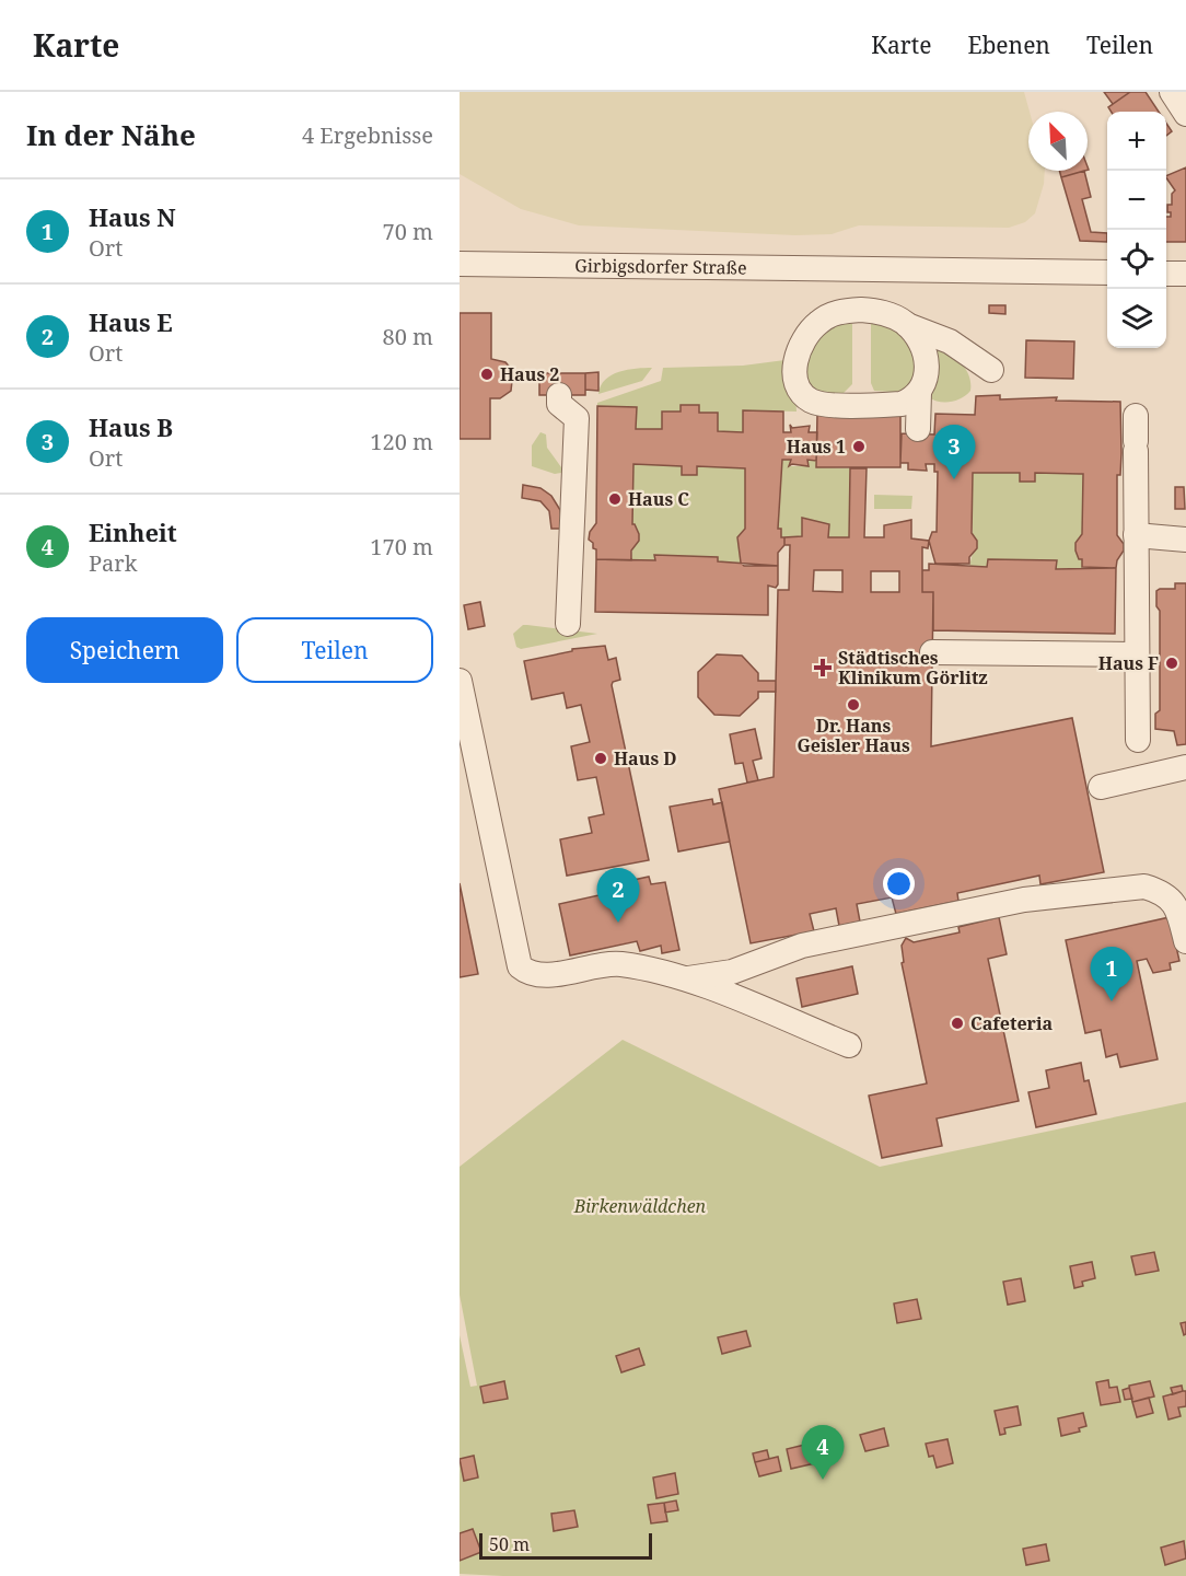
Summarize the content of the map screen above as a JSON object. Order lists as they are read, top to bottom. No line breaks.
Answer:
{"streets":{"street":["Girbigsdorfer Straße"]},"parks":["Birkenwäldchen"],"places":{"other":["Haus 2","Haus 1","Haus C","Haus F","Dr. Hans Geisler Haus","Haus D","Cafeteria"],"health":["Städtisches Klinikum Görlitz"]},"scale_bar":"50 m","north":"top left","page":{"header":"Karte","nav":["Karte","Ebenen","Teilen"],"heading":["In der Nähe","4 Ergebnisse"],"map_buttons":["+","−"],"list":[{"mark":"1","name":"Haus N","note":"Ort","value":"70 m"},{"mark":"2","name":"Haus E","note":"Ort","value":"80 m"},{"mark":"3","name":"Haus B","note":"Ort","value":"120 m"},{"mark":"4","name":"Einheit","note":"Park","value":"170 m"}],"pins":["3","2","1","4"],"buttons":["Speichern","Teilen"],"scale":"50 m"}}
